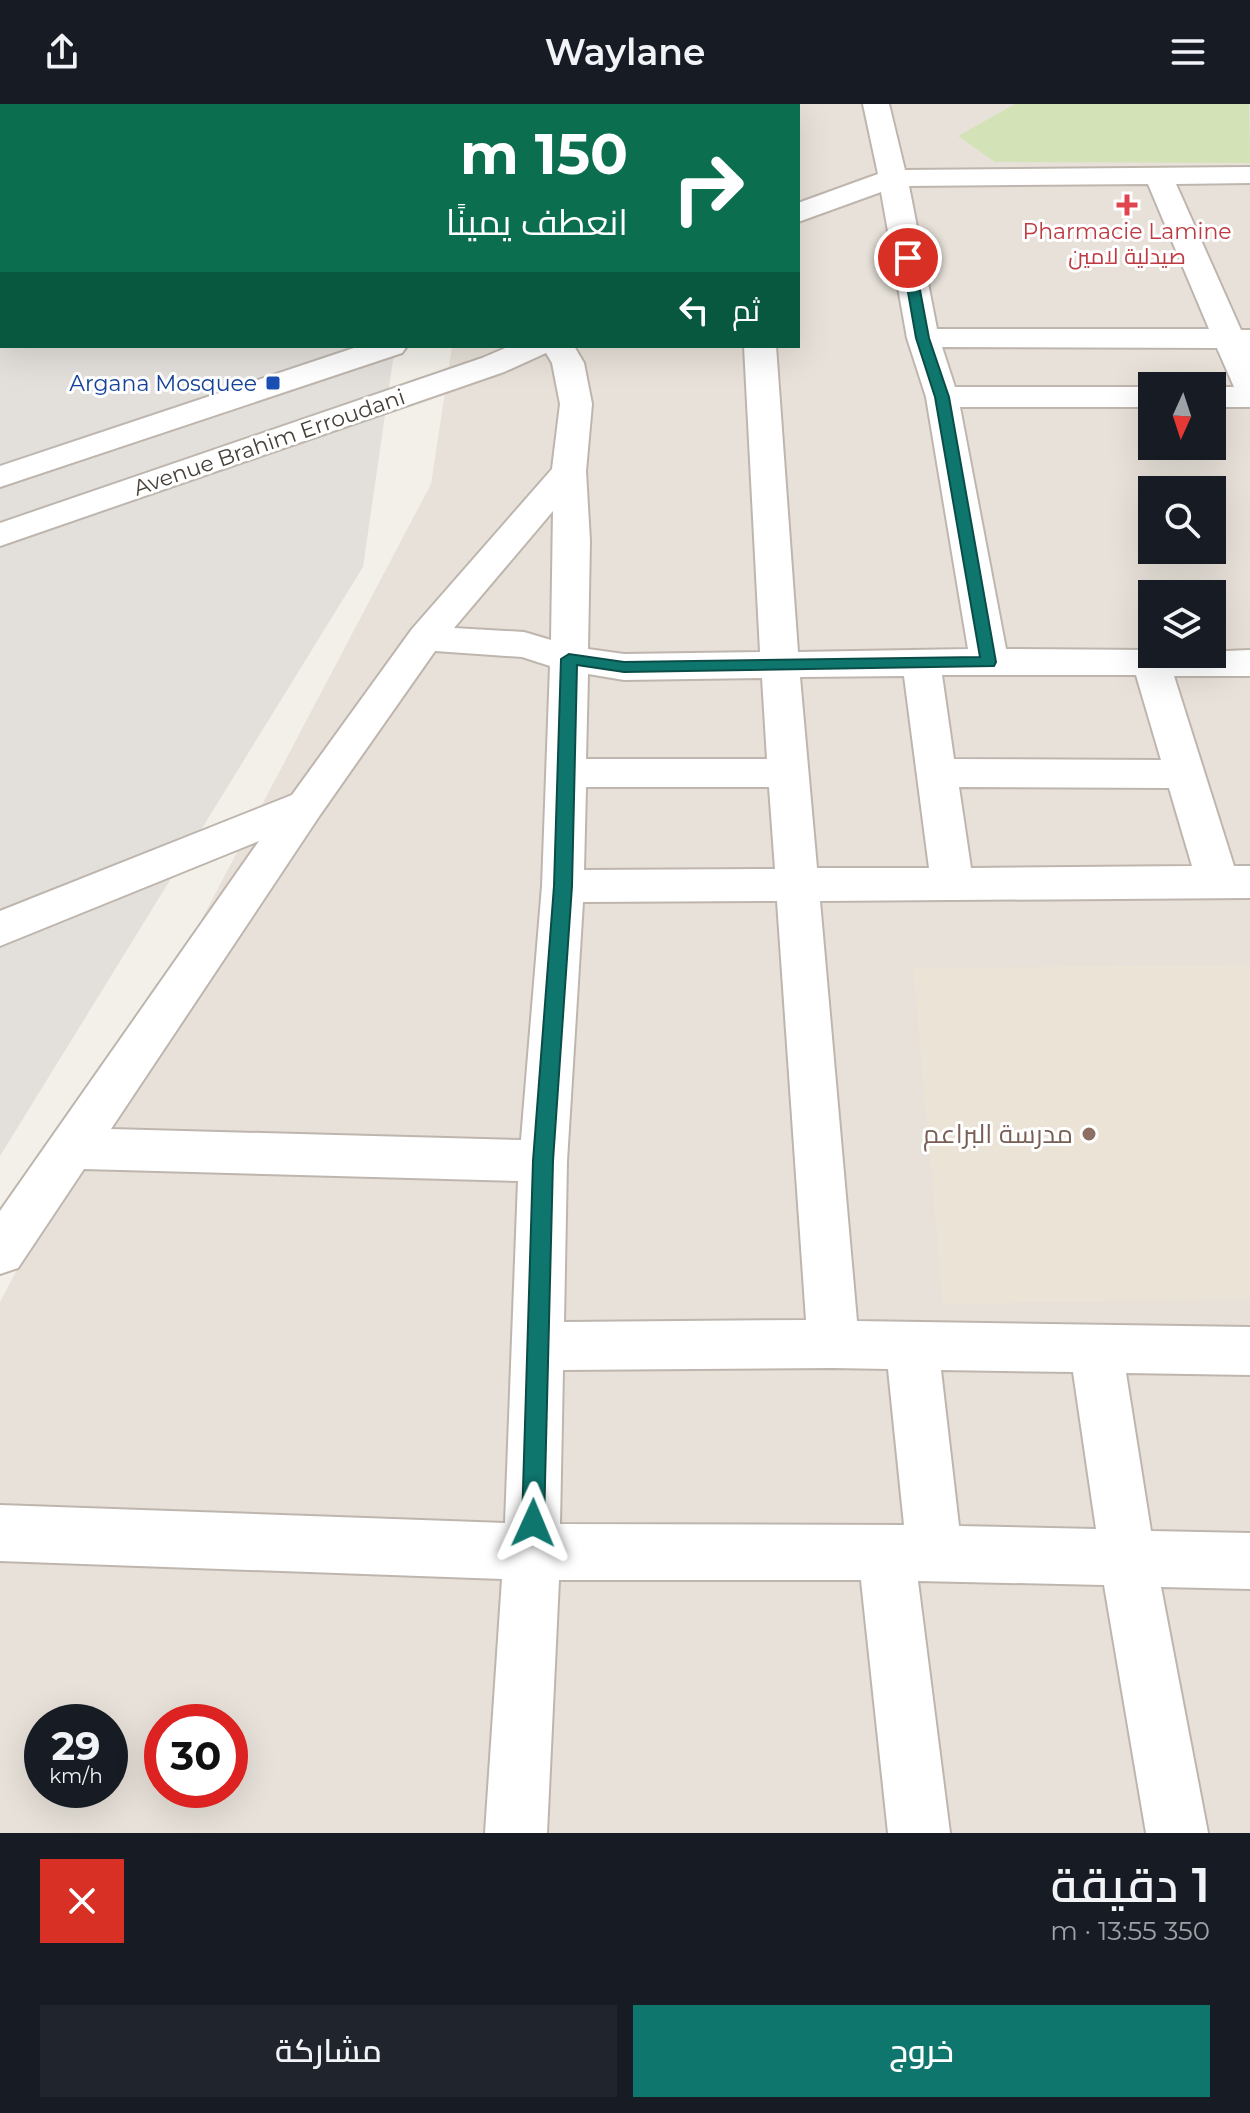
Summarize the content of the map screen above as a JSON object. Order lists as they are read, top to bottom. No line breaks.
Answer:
{"streets":{"street":["Avenue Brahim Erroudani"]},"places":{"health":["Pharmacie Lamine صيدلية لامين"],"transit":["Argana Mosquee"],"other":["مدرسة البراعم"]},"north":"bottom","page":{"header":"Waylane","turn":["150 m","انعطف يمينًا"],"then":"ثم","speed":"29 km/h","limit":"30","heading":["1 دقيقة","350 m · 13:55"],"buttons":["خروج","مشاركة"]}}
